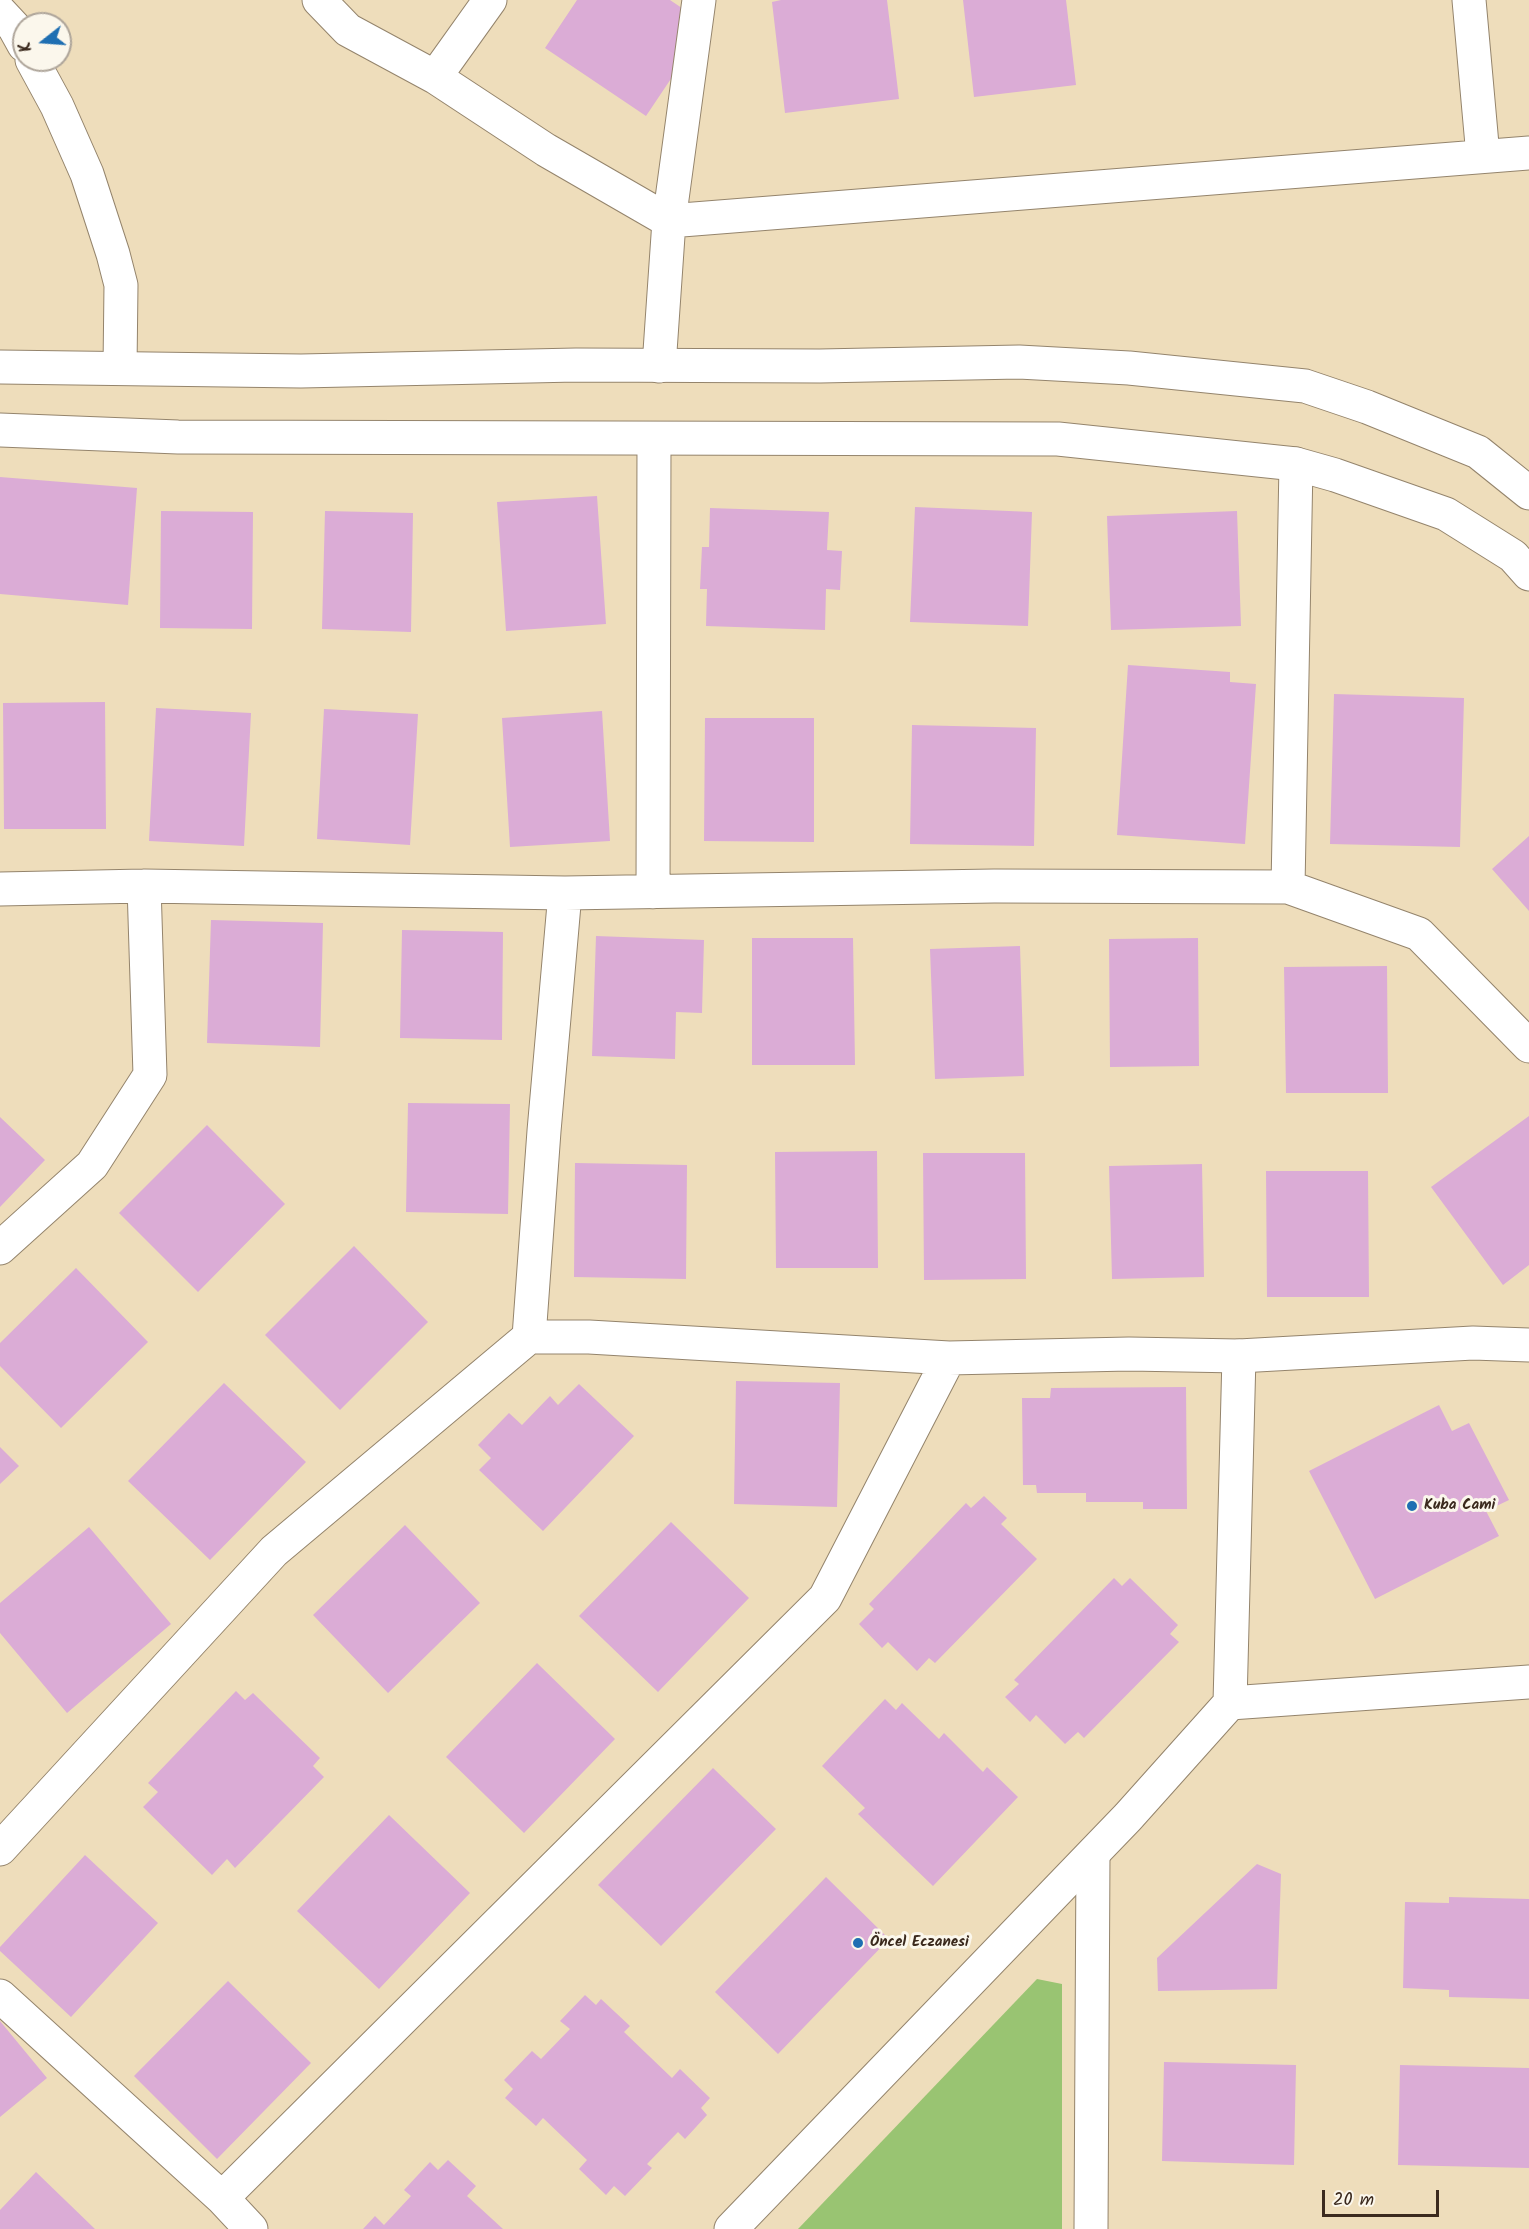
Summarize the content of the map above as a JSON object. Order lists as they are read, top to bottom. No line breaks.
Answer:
{"places":["Kuba Cami","Öncel Eczanesi"],"scale_bar":"20 m","north":"left"}
